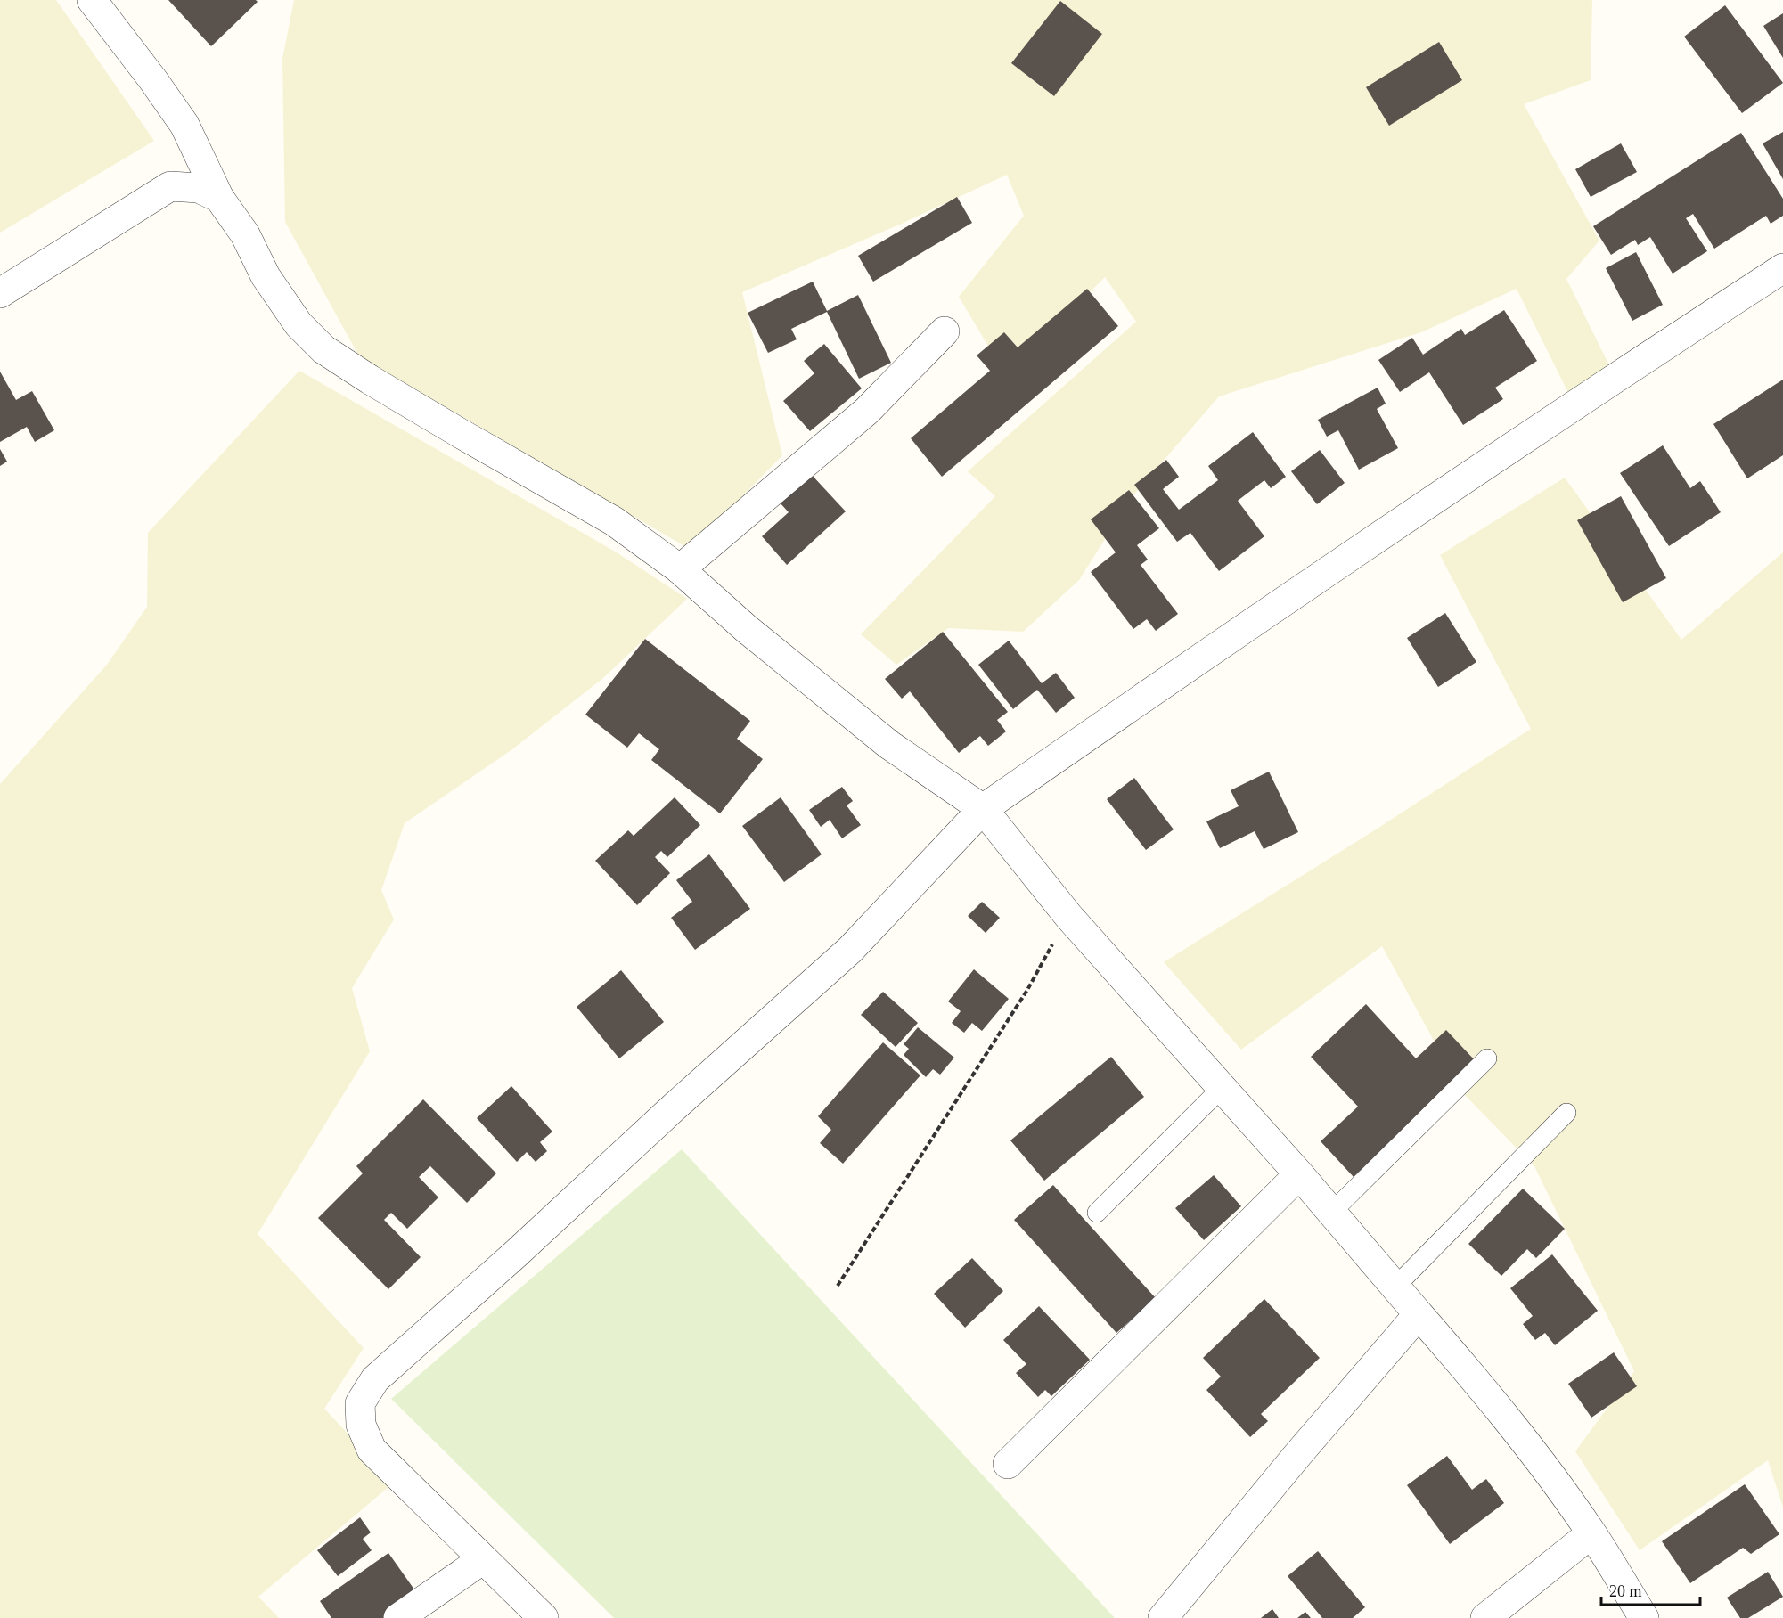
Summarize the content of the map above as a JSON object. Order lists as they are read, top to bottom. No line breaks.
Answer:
{"scale_bar":"20 m"}
